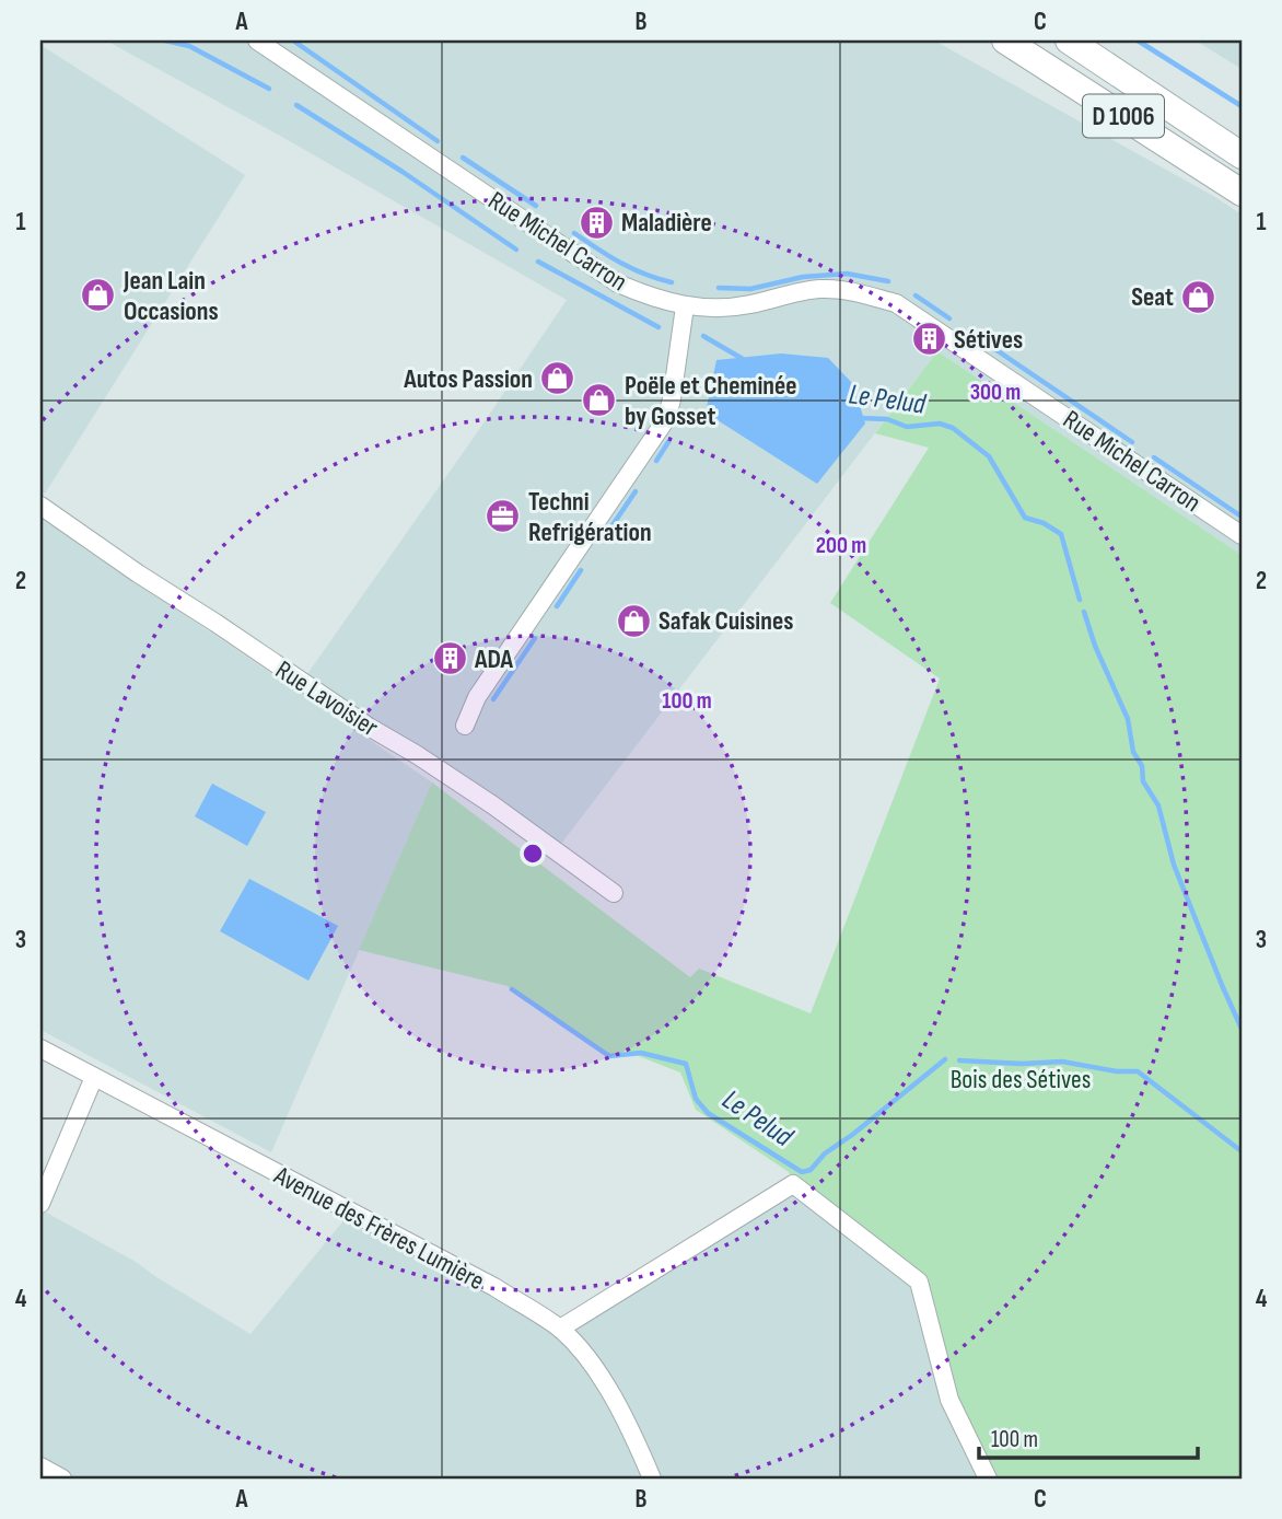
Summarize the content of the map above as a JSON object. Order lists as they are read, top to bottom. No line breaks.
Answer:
{"streets":{"main road":["D 1006"],"street":["Rue Michel Carron","Rue Lavoisier","Avenue des Frères Lumière"]},"water":["Le Pelud"],"parks":["Bois des Sétives"],"places":{"building":["Maladière","Sétives","ADA"],"shop":["Jean Lain Occasions","Seat","Autos Passion","Poële et Cheminée by Gosset","Safak Cuisines"],"office":["Techni Refrigération"]},"scale_bar":"100 m","grid":{"columns":["A","B","C"],"rows":["1","2","3","4"]},"rings":["300 m","200 m","100 m"]}
